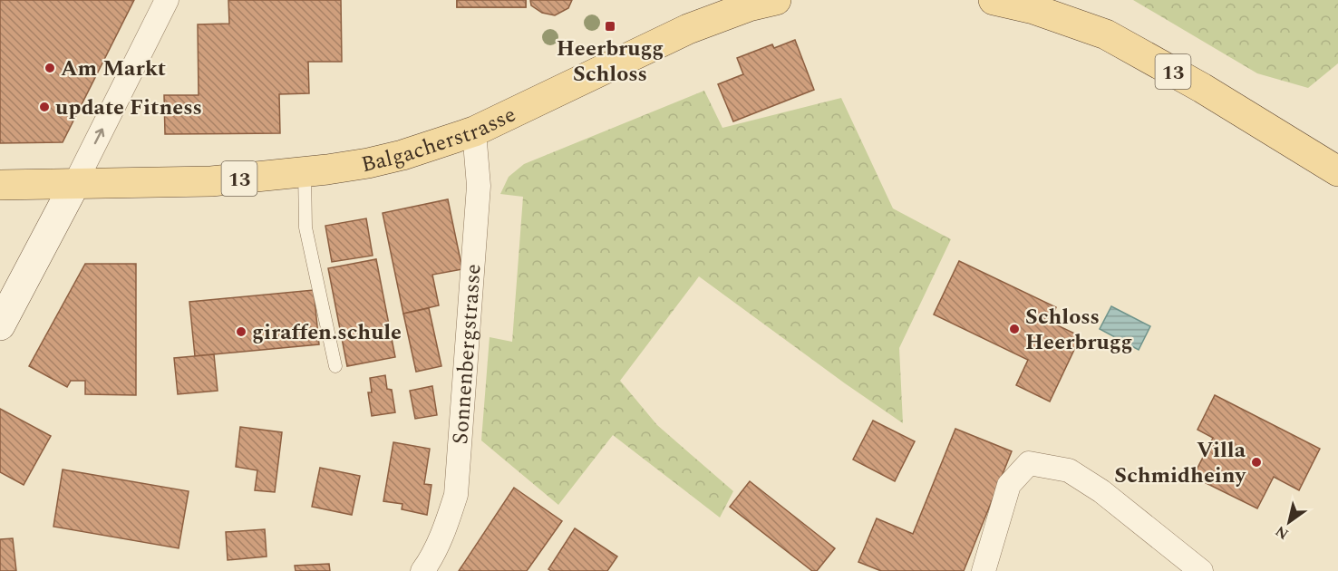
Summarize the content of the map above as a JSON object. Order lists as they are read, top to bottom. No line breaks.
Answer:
{"streets":{"main road":["13","Balgacherstrasse"],"street":["Sonnenbergstrasse"]},"crossings":[["13","Balgacherstrasse"],["Balgacherstrasse","Sonnenbergstrasse"]],"places":{"transit":["Heerbrugg Schloss"],"other":["Am Markt","update Fitness","Schloss Heerbrugg","giraffen.schule","Villa Schmidheiny"]},"north":"bottom left"}
